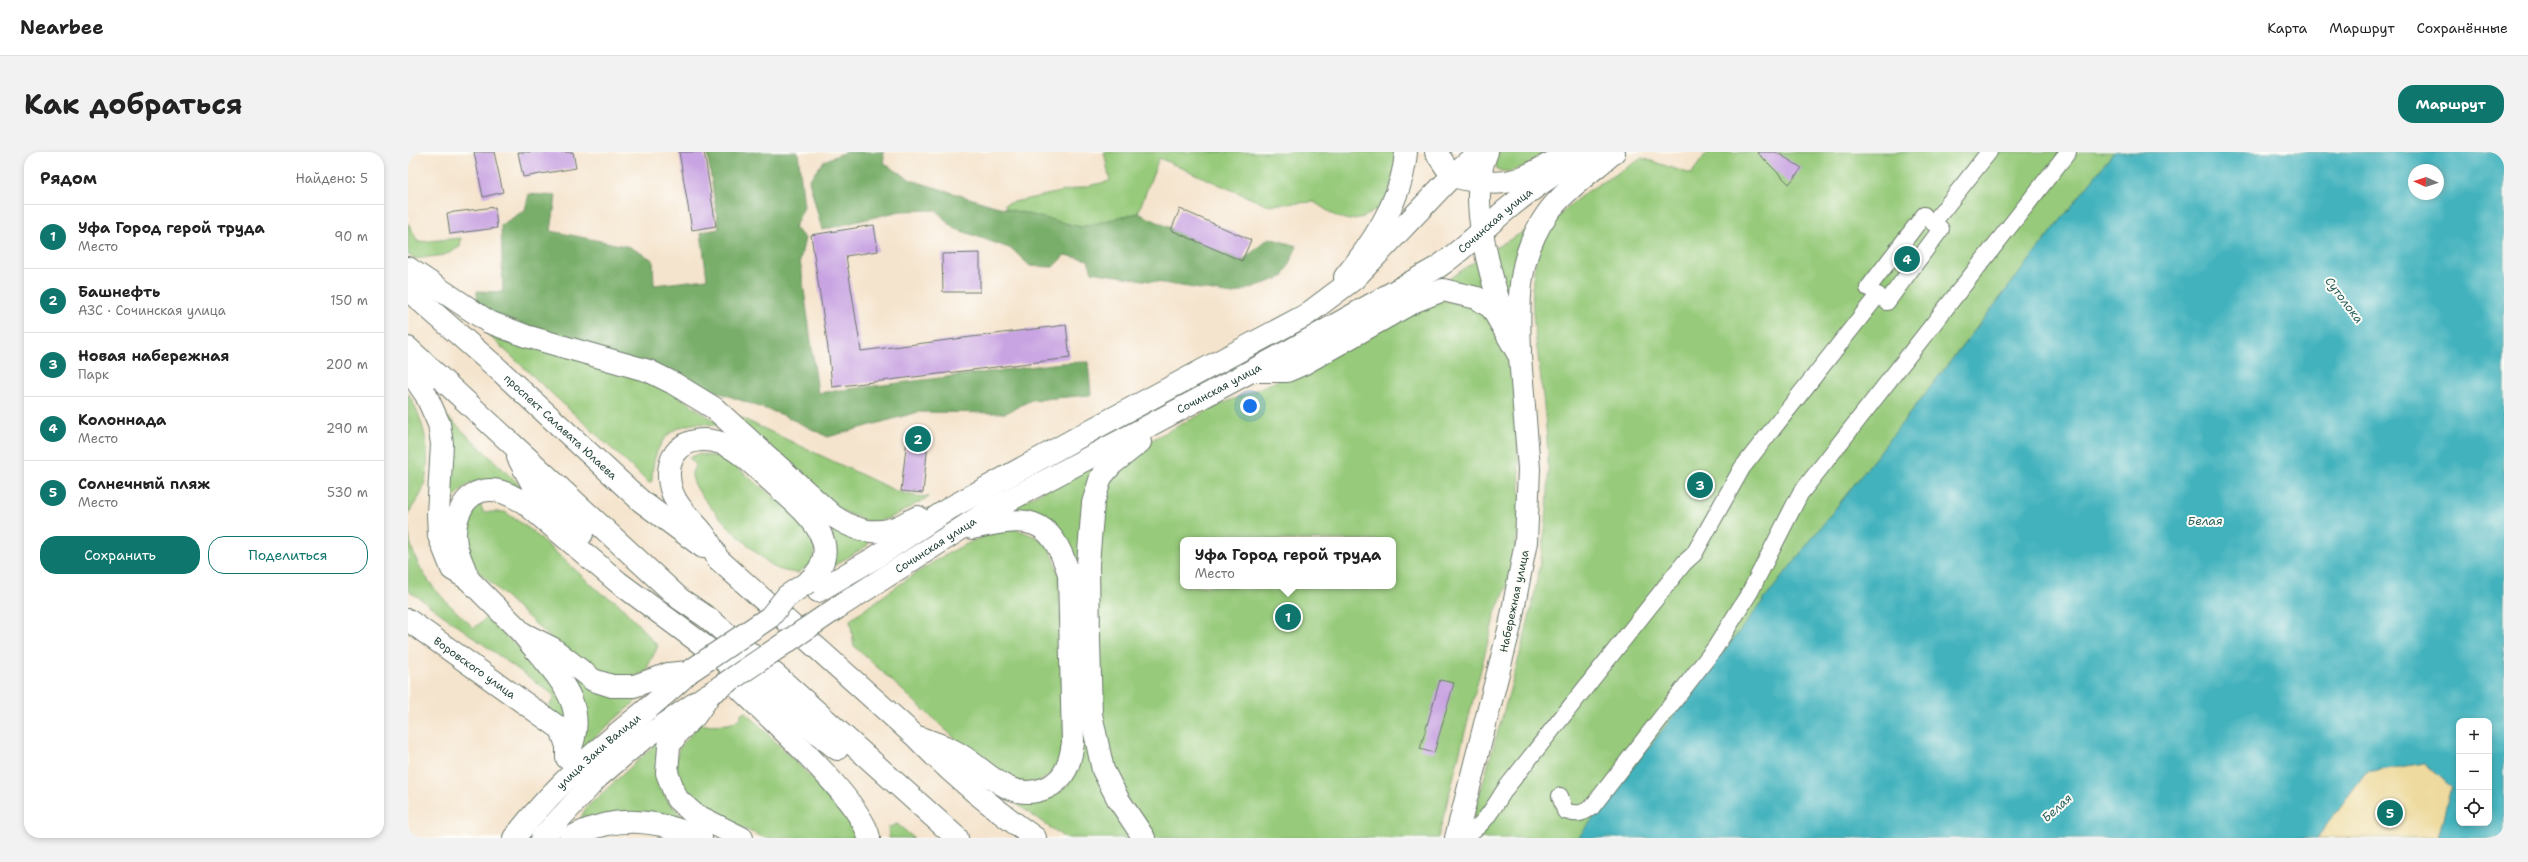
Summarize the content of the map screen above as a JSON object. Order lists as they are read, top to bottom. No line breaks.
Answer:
{"streets":{"main road":["Сочинская улица","проспект Салавата Юлаева","Набережная улица","Воровского улица","улица Заки Валиди"]},"crossings":[["Сочинская улица","улица Заки Валиди"]],"water":["Сутолока","Белая"],"north":"left","page":{"header":"Nearbee","nav":["Карта","Маршрут","Сохранённые"],"title":"Как добраться","buttons":["Маршрут",["Сохранить","Поделиться"]],"heading":["Рядом","Найдено: 5"],"list":[{"mark":"1","name":"Уфа Город герой труда","note":"Место","value":"90 m"},{"mark":"2","name":"Башнефть","note":"АЗС · Сочинская улица","value":"150 m"},{"mark":"3","name":"Новая набережная","note":"Парк","value":"200 m"},{"mark":"4","name":"Колоннада","note":"Место","value":"290 m"},{"mark":"5","name":"Солнечный пляж","note":"Место","value":"530 m"}],"pins":["4","2","3","1","5"],"popup":["Уфа Город герой труда","Место"],"map_buttons":["+","−"]}}
